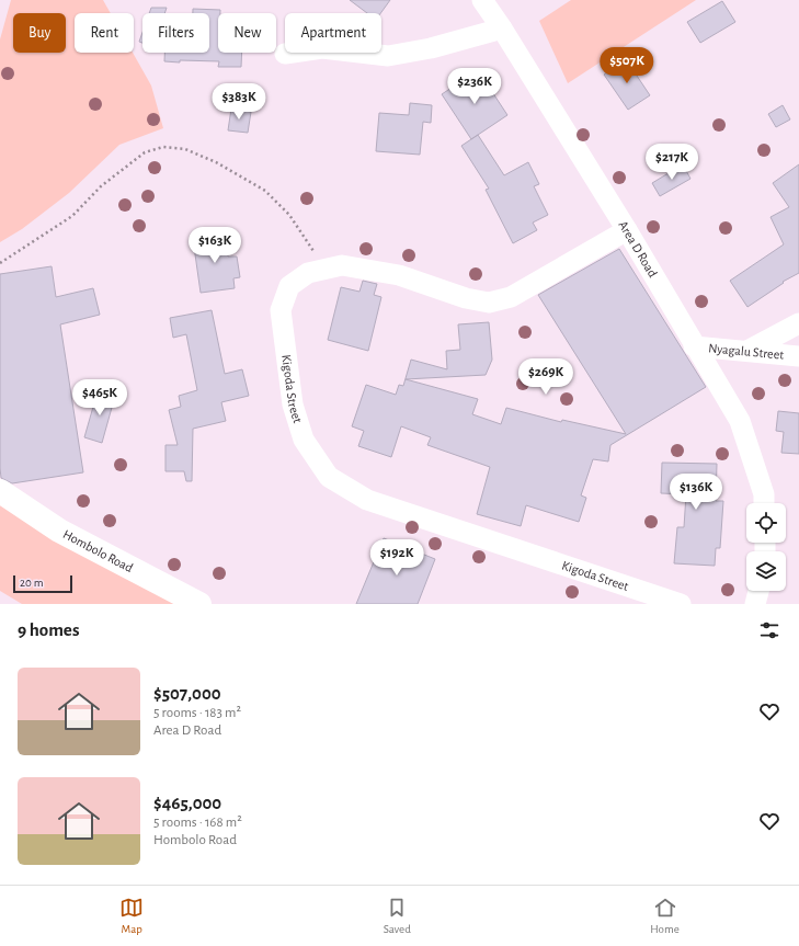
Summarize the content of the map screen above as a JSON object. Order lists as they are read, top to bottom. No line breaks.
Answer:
{"streets":{"street":["Area D Road","Nyagalu Street","Kigoda Street","Hombolo Road"]},"crossings":[["Area D Road","Nyagalu Street"],["Area D Road","Kigoda Street"]],"scale_bar":"20 m","page":{"chip":["Buy","Rent","Filters","New","Apartment"],"price":["$507K","$236K","$383K","$217K","$163K","$269K","$465K","$136K","$192K"],"scale":"20 m","heading":"9 homes","list":[{"name":"$507,000","note":"5 rooms · 183 m² · Area D Road"},{"name":"$465,000","note":"5 rooms · 168 m² · Hombolo Road"}],"tabs":["Map","Saved","Home"]}}
